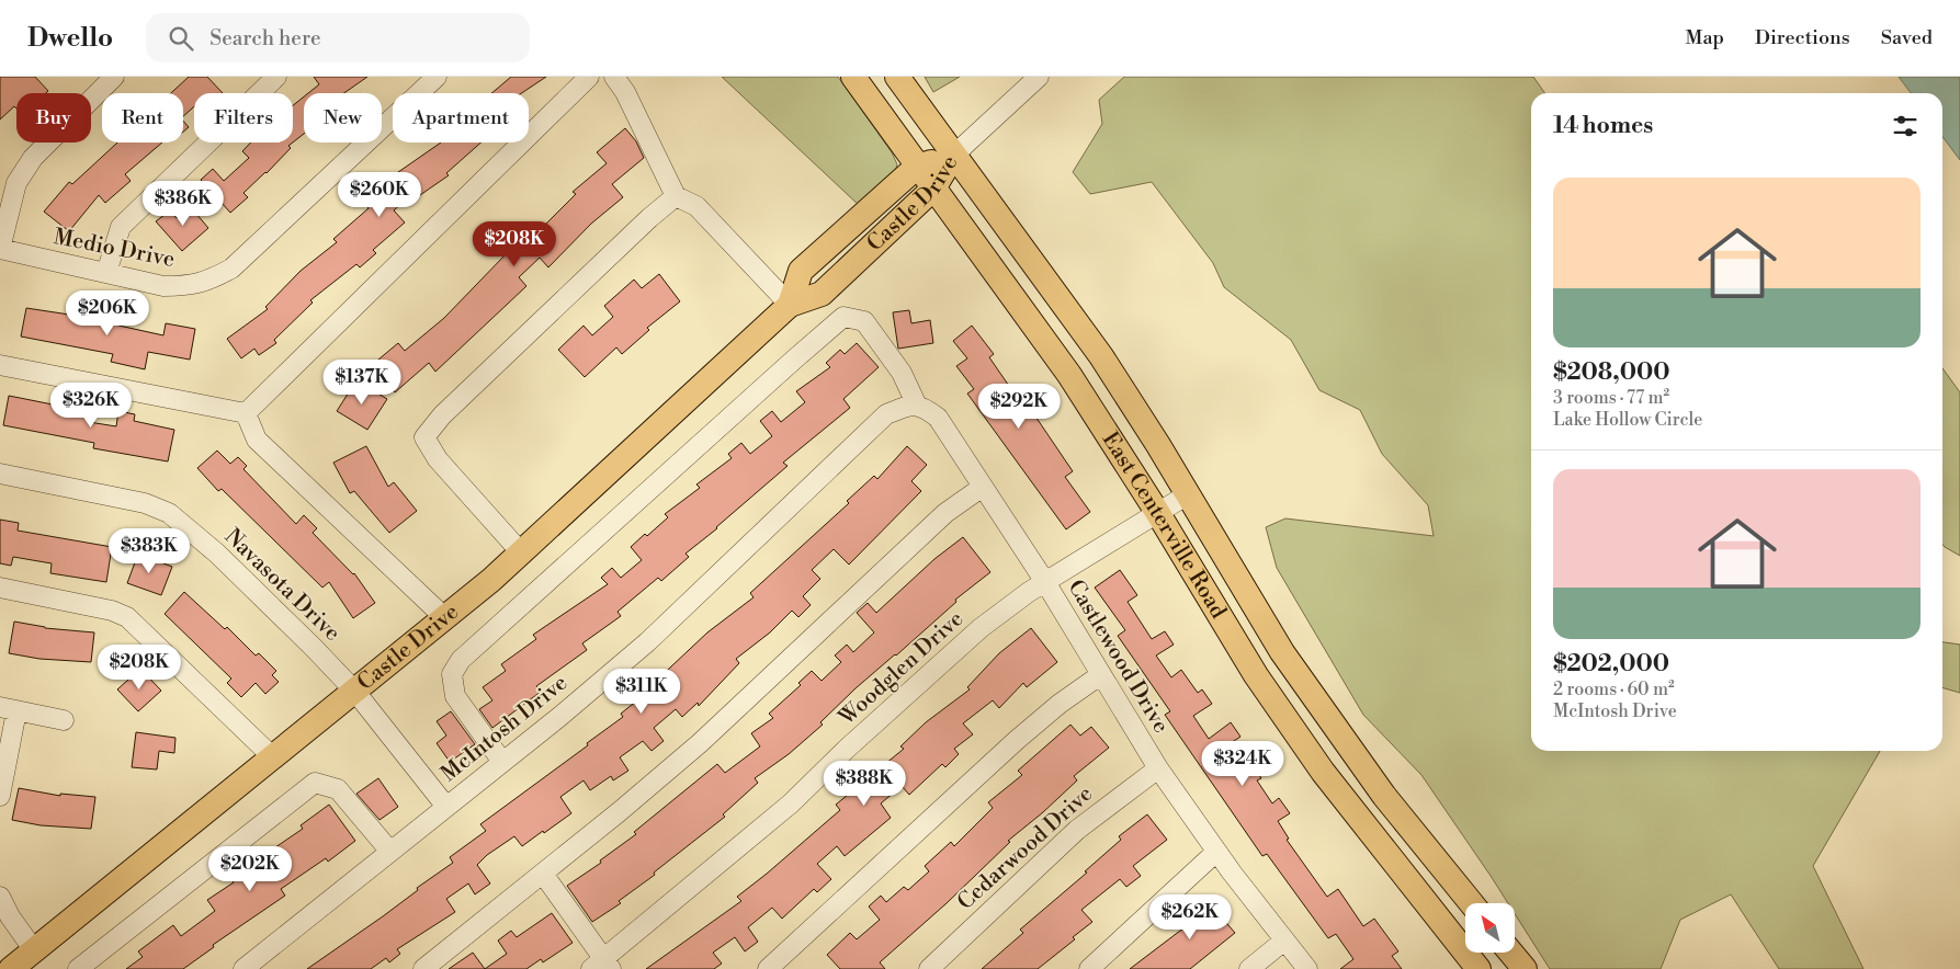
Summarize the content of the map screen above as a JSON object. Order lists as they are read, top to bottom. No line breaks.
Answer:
{"streets":{"main road":["Castle Drive","East Centerville Road"],"street":["Medio Drive","Navasota Drive","Castlewood Drive","Woodglen Drive","McIntosh Drive","Cedarwood Drive"]},"crossings":[["Castle Drive","East Centerville Road"],["Castle Drive","Navasota Drive"],["East Centerville Road","Woodglen Drive"],["Navasota Drive","McIntosh Drive"],["Castlewood Drive","Woodglen Drive"],["Castlewood Drive","McIntosh Drive"],["Castlewood Drive","Cedarwood Drive"]],"north":"top left","page":{"header":"Dwello","search":"Search here","nav":["Map","Directions","Saved"],"chip":["Buy","Rent","Filters","New","Apartment"],"heading":"14 homes","list":[{"name":"$208,000","note":"3 rooms · 77 m² · Lake Hollow Circle"},{"name":"$202,000","note":"2 rooms · 60 m² · McIntosh Drive"}],"price":["$260K","$386K","$208K","$206K","$137K","$326K","$292K","$383K","$208K","$311K","$324K","$388K","$202K","$262K"]}}
